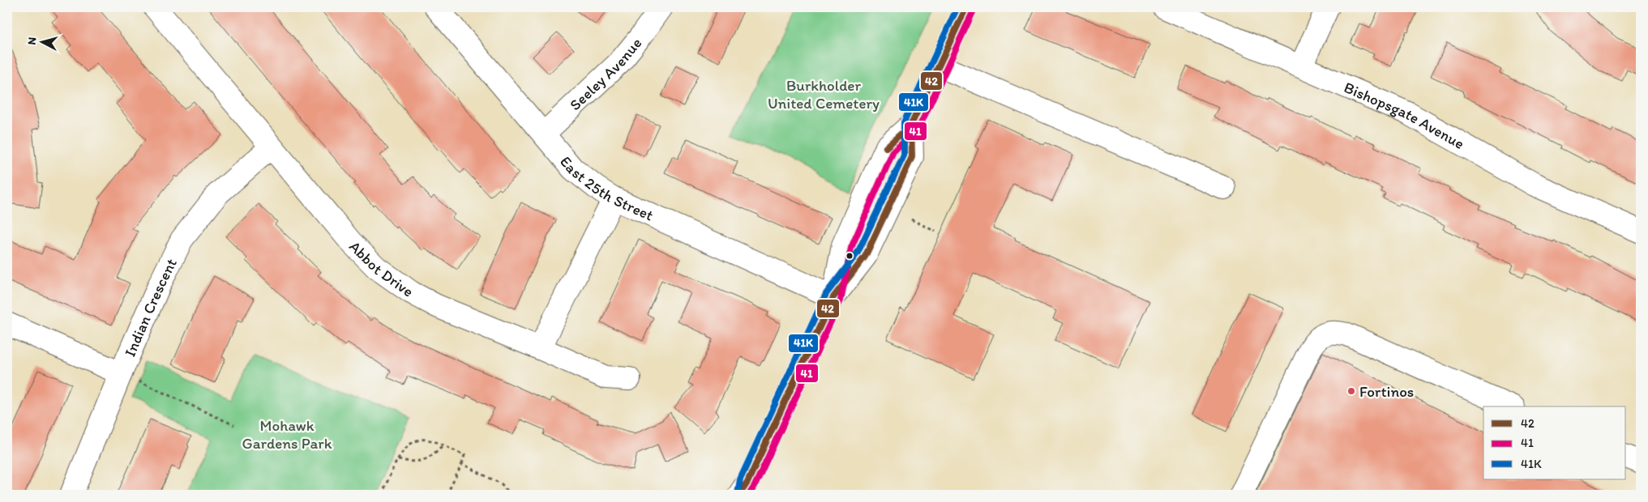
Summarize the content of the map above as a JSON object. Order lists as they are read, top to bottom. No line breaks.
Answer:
{"streets":{"street":["Seeley Avenue","Bishopsgate Avenue","East 25th Street","Abbot Drive","Indian Crescent"]},"crossings":[["Seeley Avenue","East 25th Street"],["Abbot Drive","Indian Crescent"]],"parks":["Burkholder United Cemetery","Mohawk Gardens Park"],"places":["Fortinos"],"lines":["transit line 42","transit line 41K","transit line 41"],"legend":["42","41","41K"],"north":"left"}
